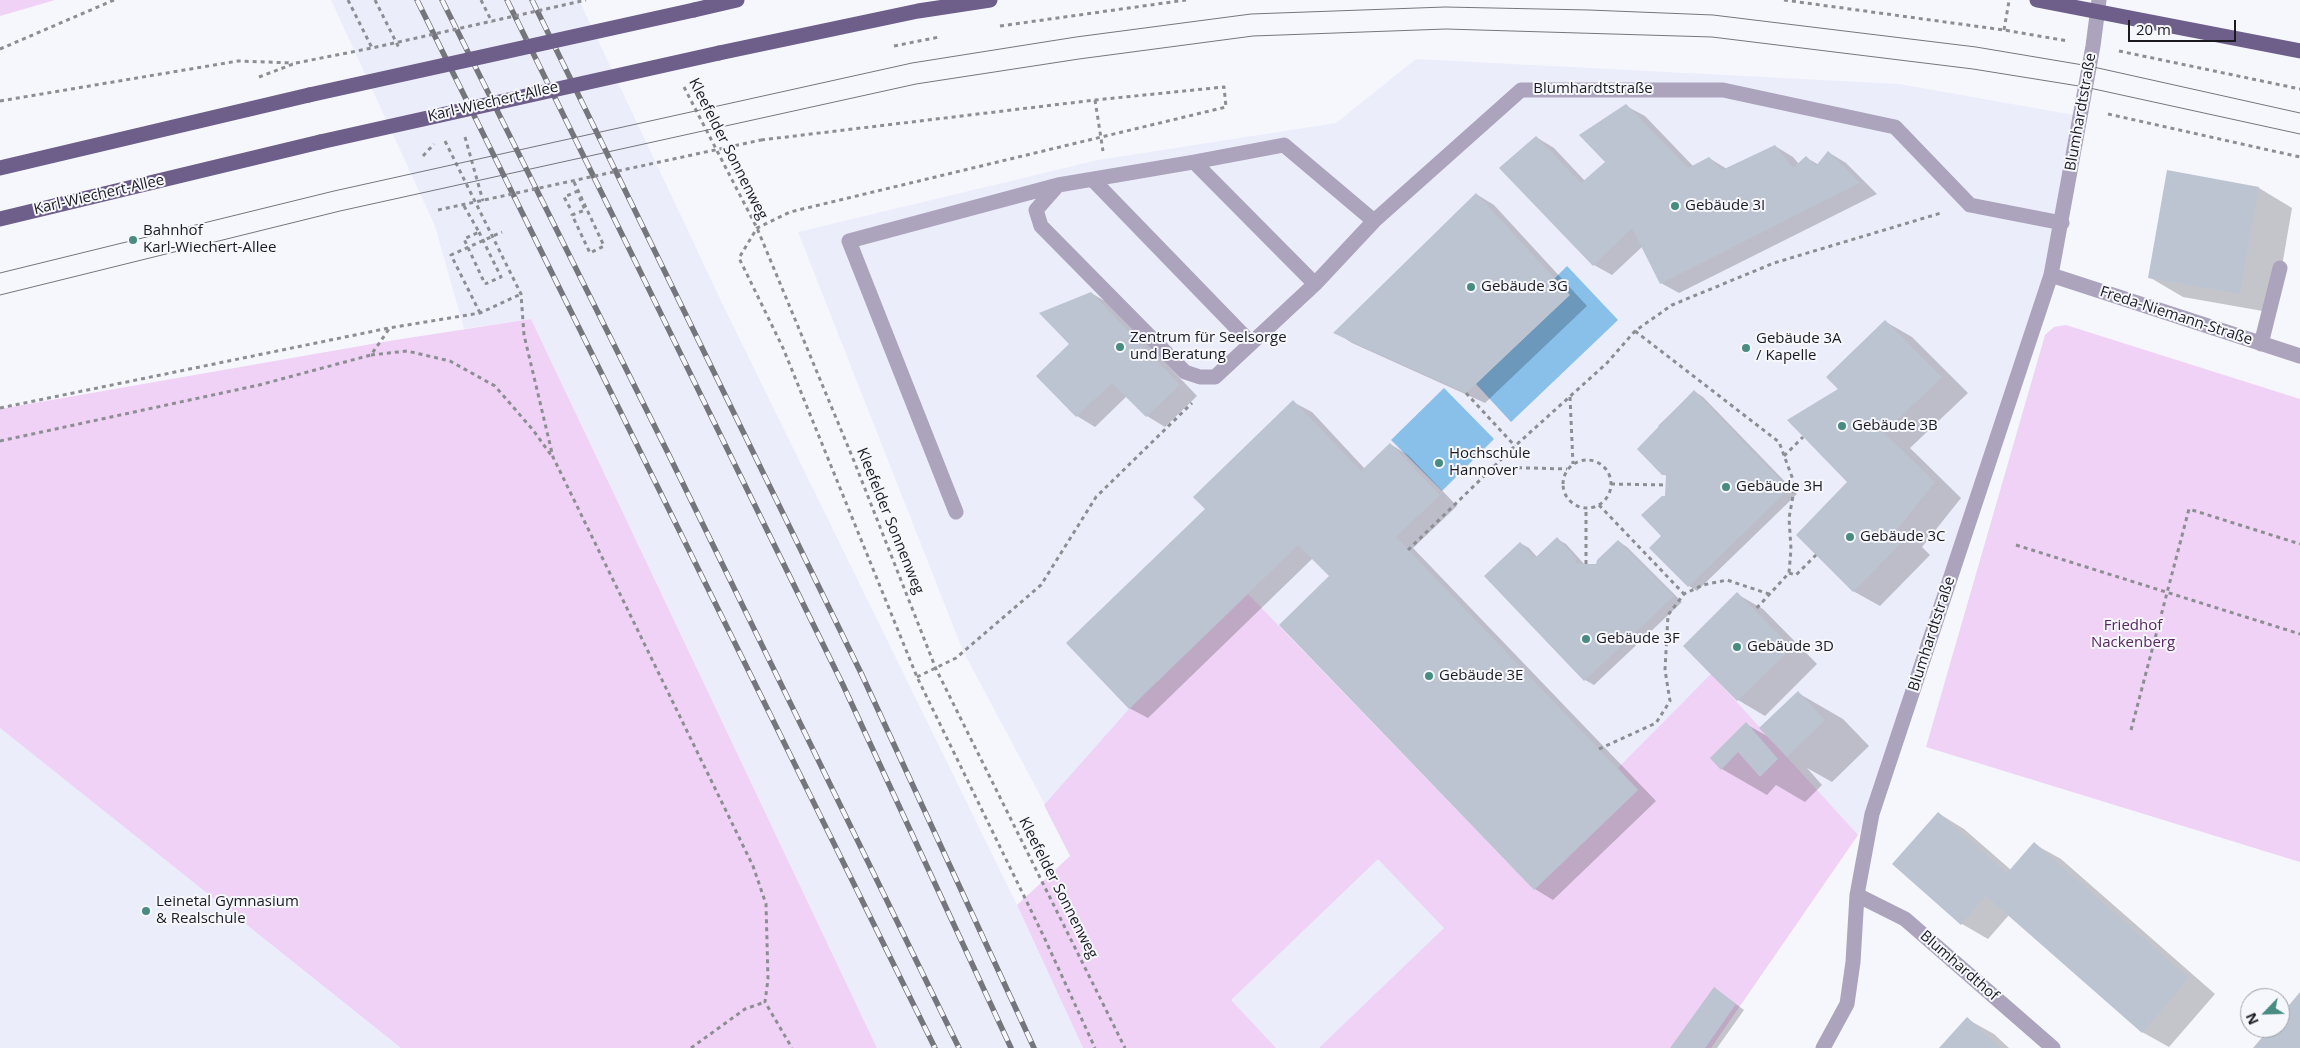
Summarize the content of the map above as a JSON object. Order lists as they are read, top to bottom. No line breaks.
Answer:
{"streets":{"main road":["Karl-Wiechert-Allee"],"street":["Blumhardtstraße","Freda-Niemann-Straße","Blumhardthof"],"path":["Kleefelder Sonnenweg"]},"crossings":[["Blumhardtstraße","Freda-Niemann-Straße"],["Blumhardtstraße","Blumhardthof"]],"parks":["Friedhof Nackenberg"],"places":["Gebäude 3I","Bahnhof Karl-Wiechert-Allee","Gebäude 3G","Zentrum für Seelsorge und Beratung","Gebäude 3A / Kapelle","Gebäude 3B","Hochschule Hannover","Gebäude 3H","Gebäude 3C","Gebäude 3F","Gebäude 3D","Gebäude 3E","Leinetal Gymnasium & Realschule"],"scale_bar":"20 m","north":"bottom left"}
